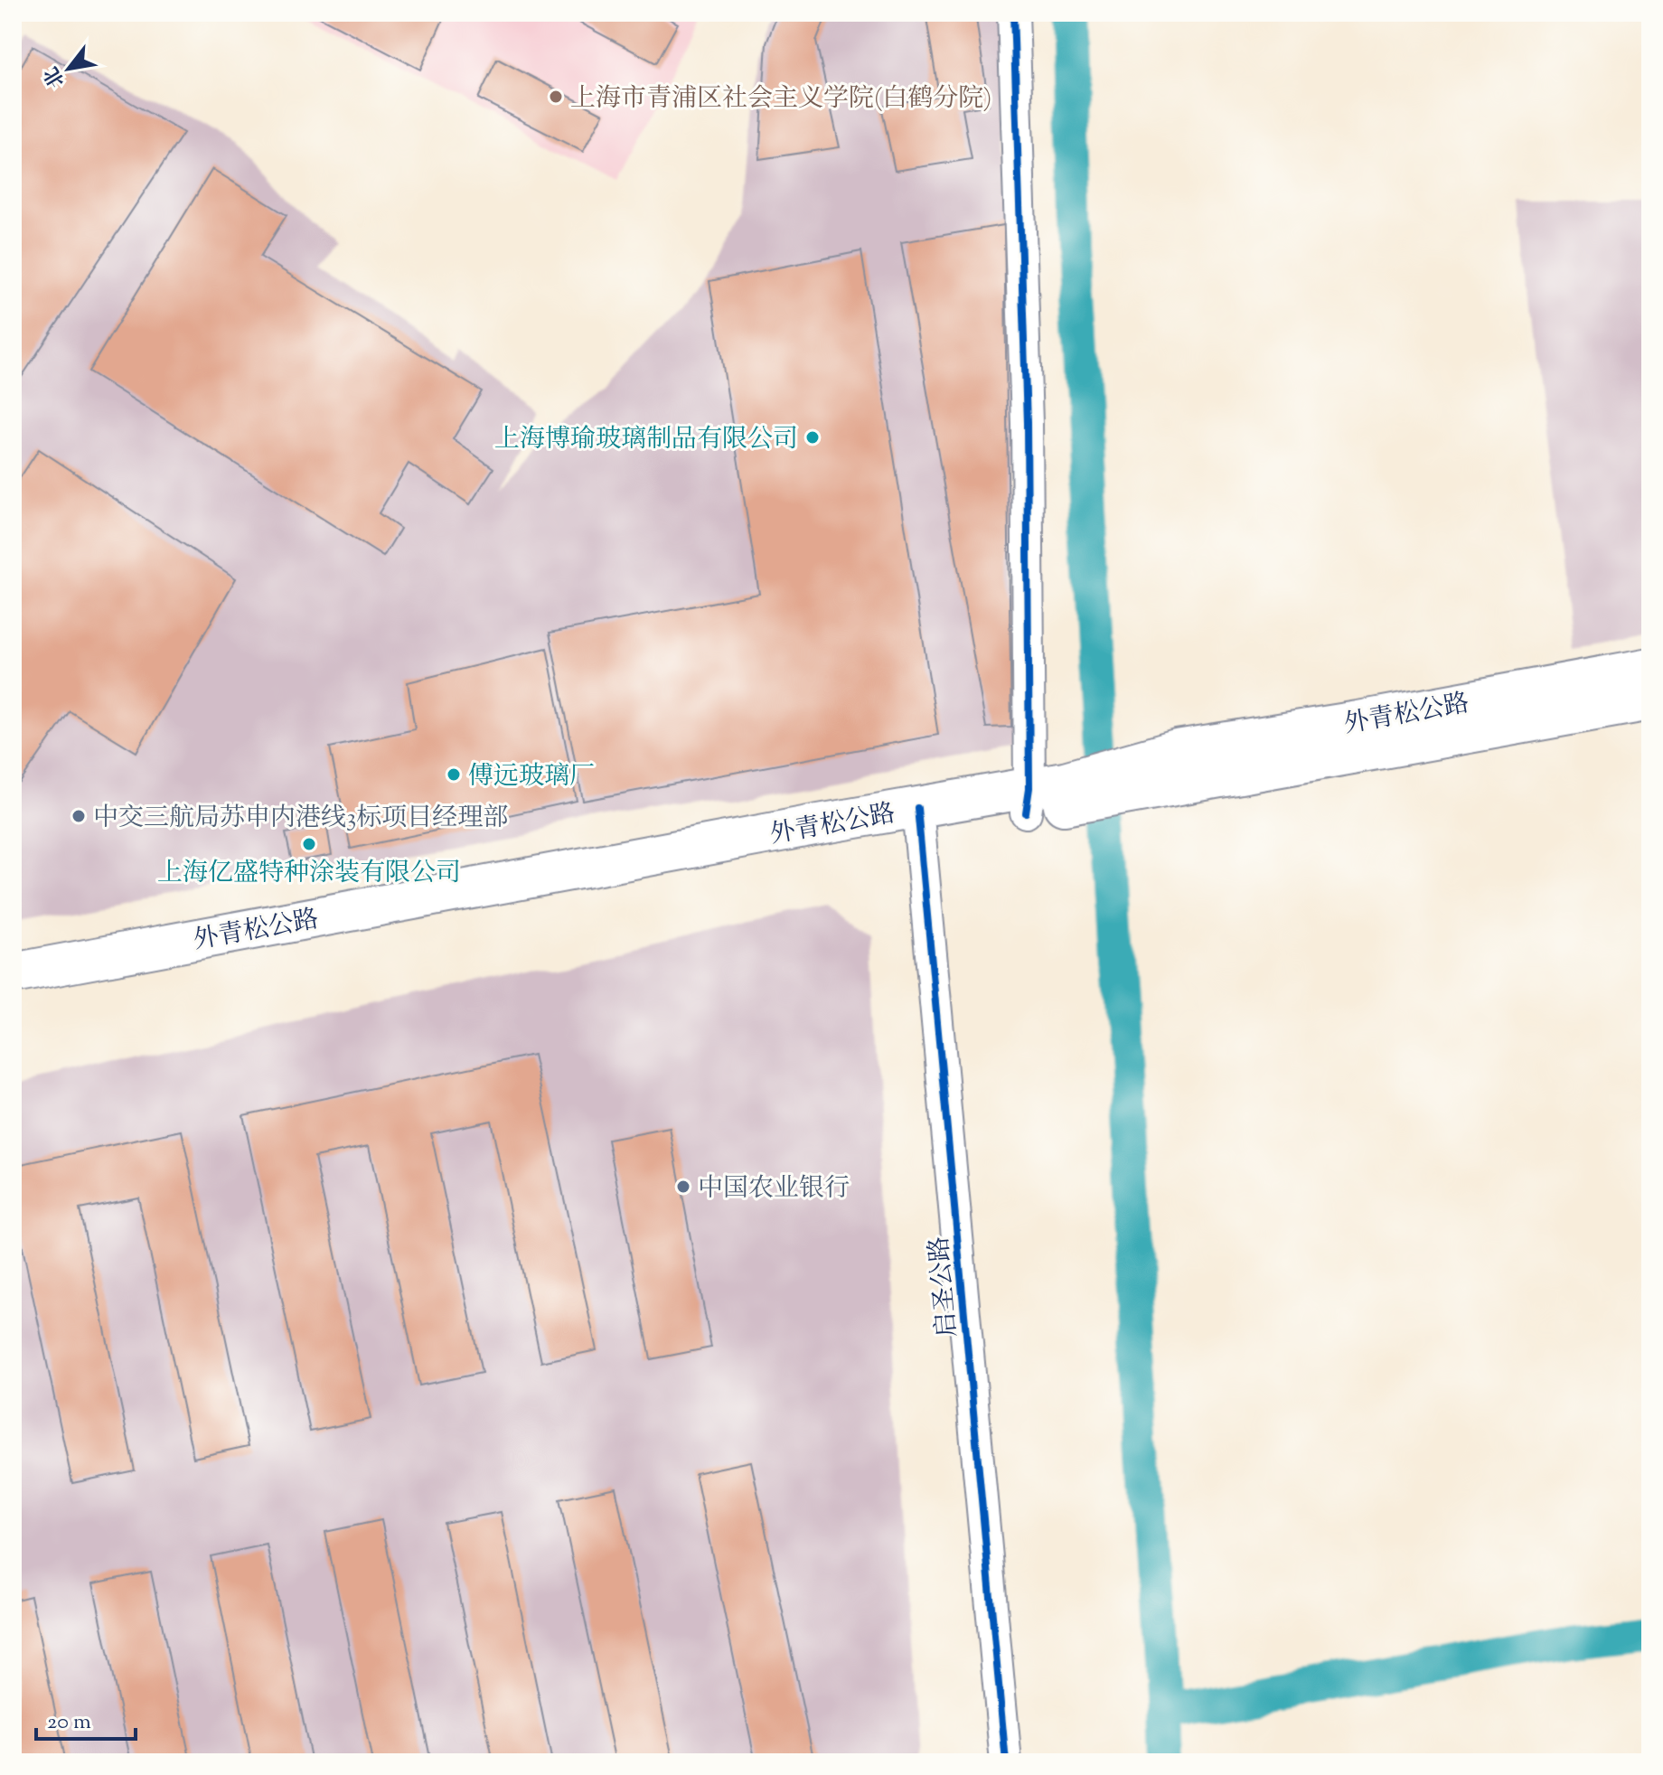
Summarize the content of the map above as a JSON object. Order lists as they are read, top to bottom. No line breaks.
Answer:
{"streets":{"main road":["外青松公路"],"street":["启圣公路"]},"crossings":[["外青松公路","启圣公路"]],"places":["上海市青浦区社会主义学院(白鹤分院)","上海博瑜玻璃制品有限公司","傅远玻璃厂","中交三航局苏申内港线3标项目经理部","上海亿盛特种涂装有限公司","中国农业银行"],"scale_bar":"20 m","north":"bottom left"}
